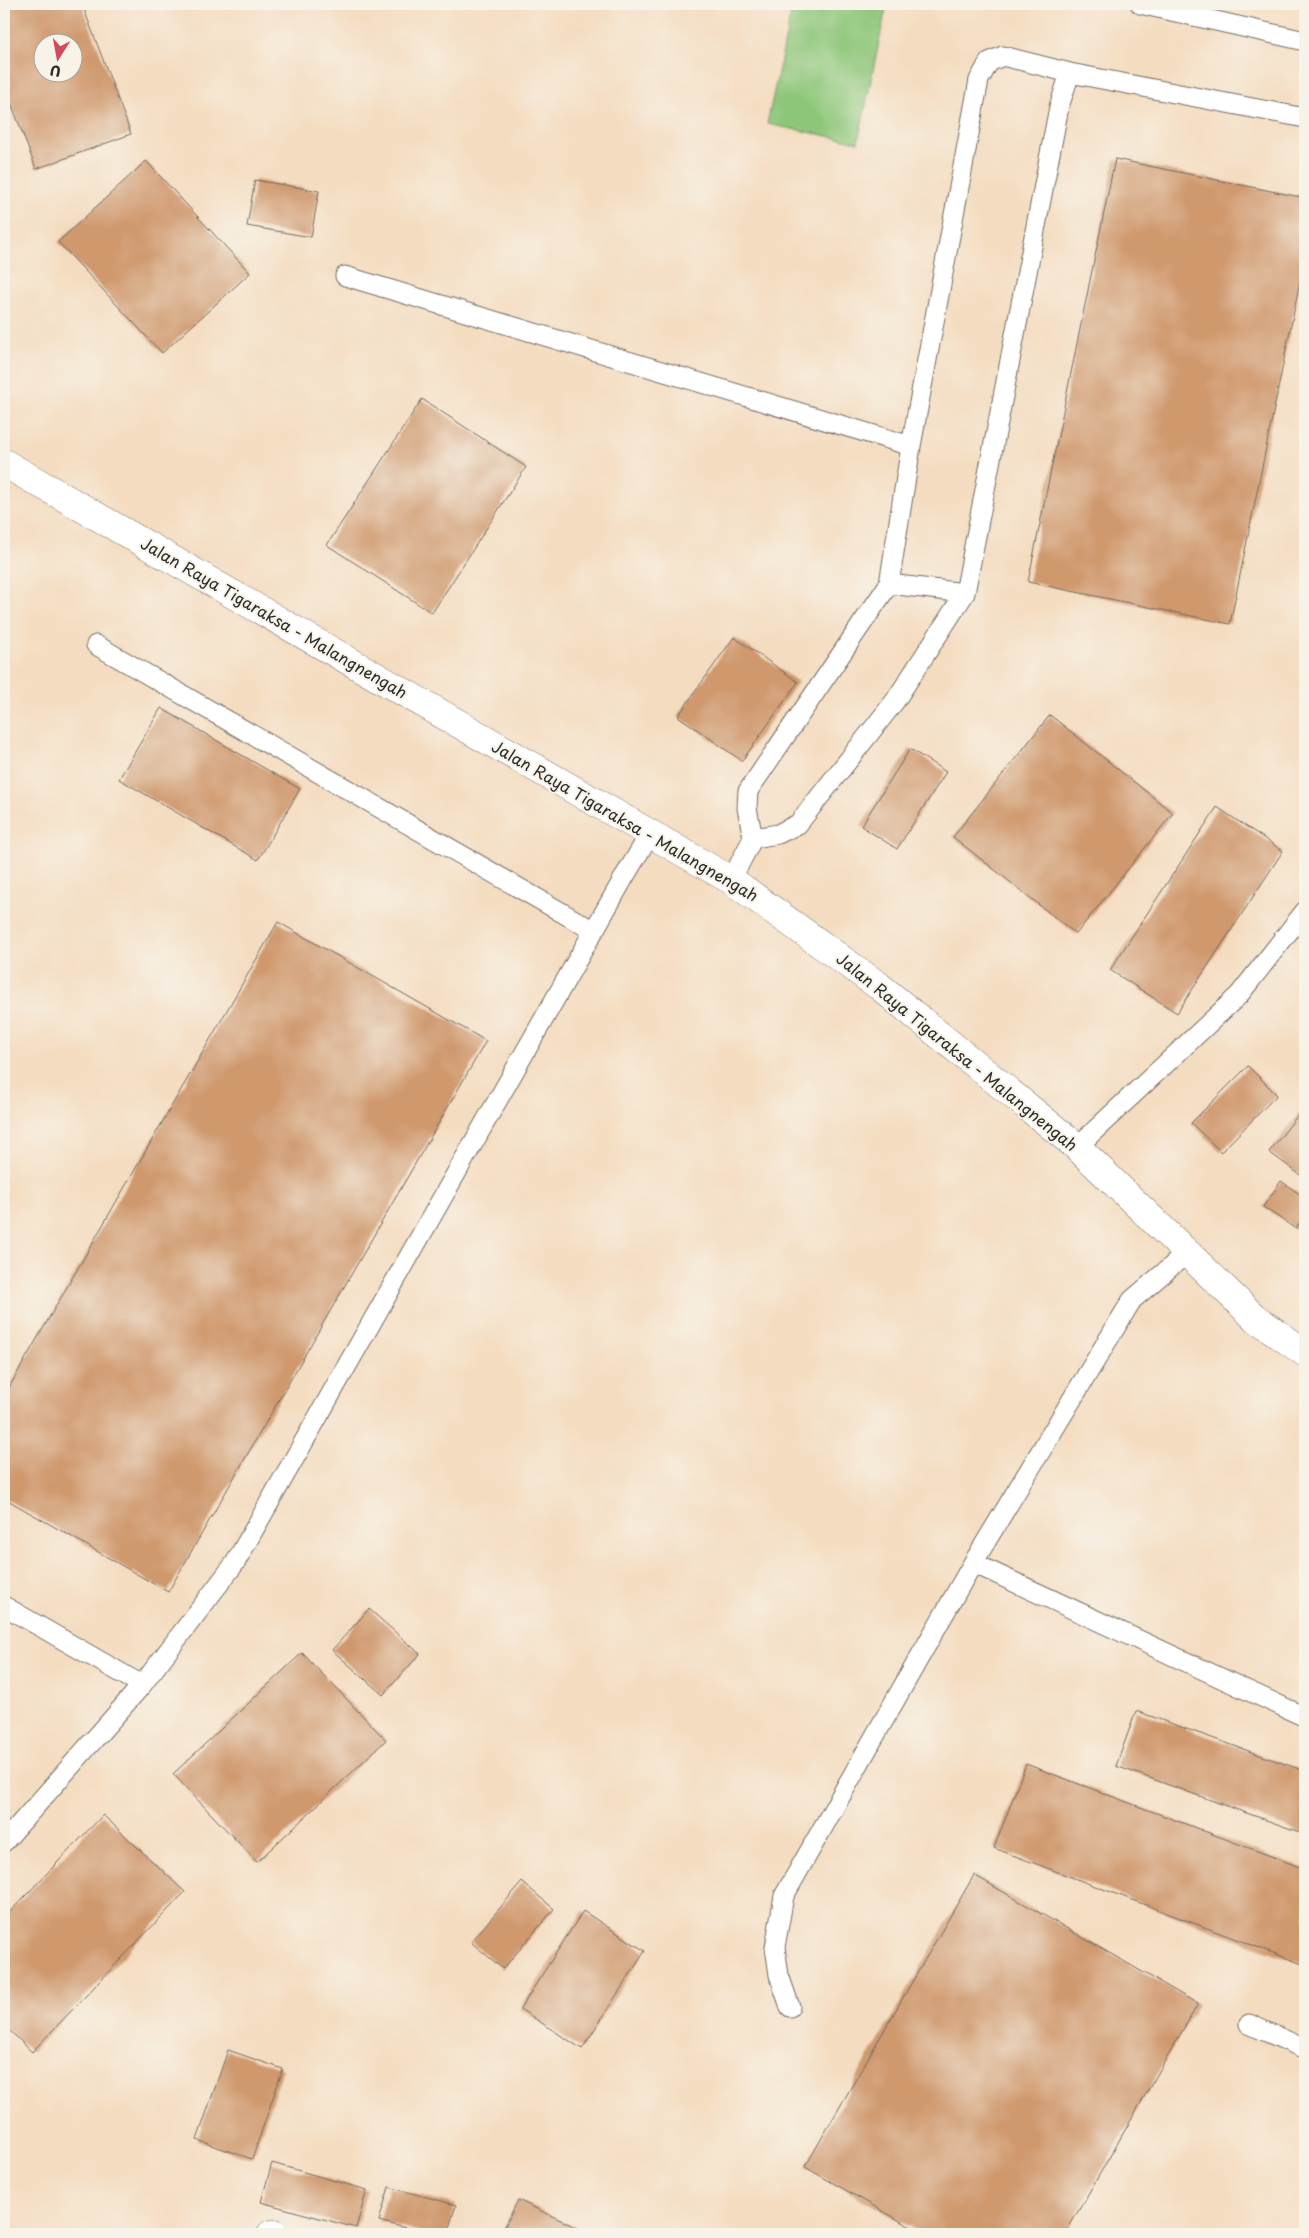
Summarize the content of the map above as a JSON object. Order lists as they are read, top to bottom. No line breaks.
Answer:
{"streets":{"main road":["Jalan Raya Tigaraksa - Malangnengah"]},"north":"bottom"}
